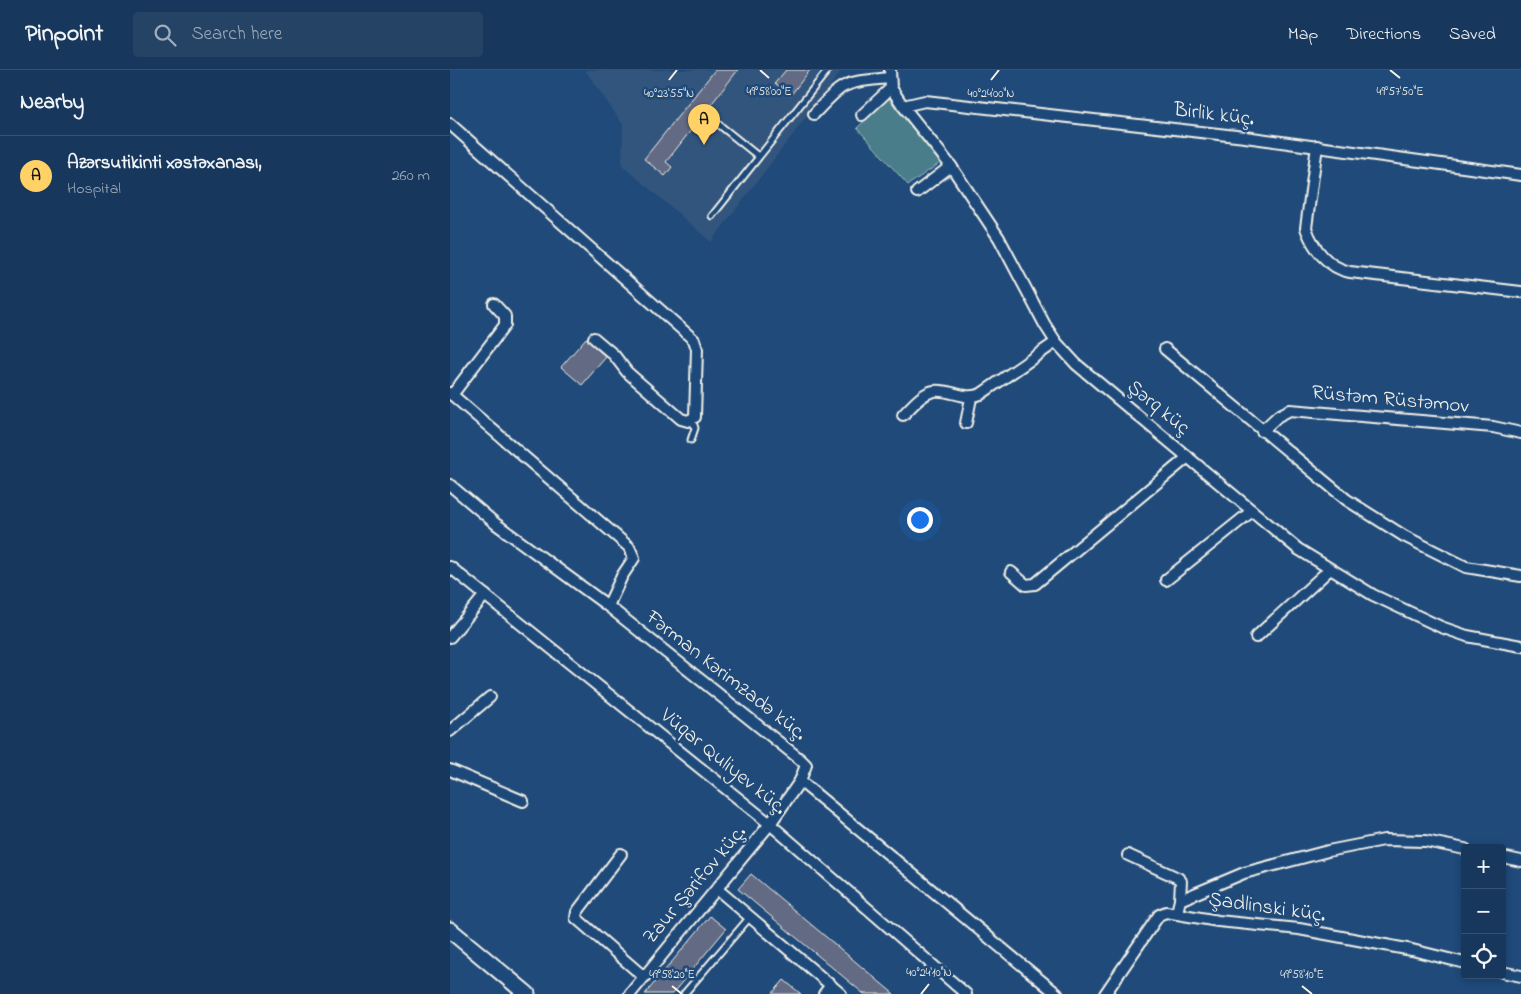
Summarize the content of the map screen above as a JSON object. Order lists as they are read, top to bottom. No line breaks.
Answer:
{"streets":{"street":["Birlik küç.","Rüstəm Rüstəmov","Şərq küç","Fərman Kərimzadə küç.","Vüqar Quliyev küç.","Zaur Şərifov küç.","Şadlinski küç."]},"crossings":[["Birlik küç.","Şərq küç"],["Fərman Kərimzadə küç.","Zaur Şərifov küç."],["Vüqar Quliyev küç.","Zaur Şərifov küç."]],"page":{"header":"Pinpoint","search":"Search here","nav":["Map","Directions","Saved"],"heading":"Nearby","pins":"A","list":[{"mark":"A","name":"Azərsutikinti xəstəxanası,","note":"Hospital","value":"260 m"}],"map_buttons":["+","−"]},"coordinates":["49°58'00\"E","49°57'50\"E","40°24'00\"N","40°23'55\"N","40°24'10\"N","49°58'20\"E","49°58'10\"E"]}
